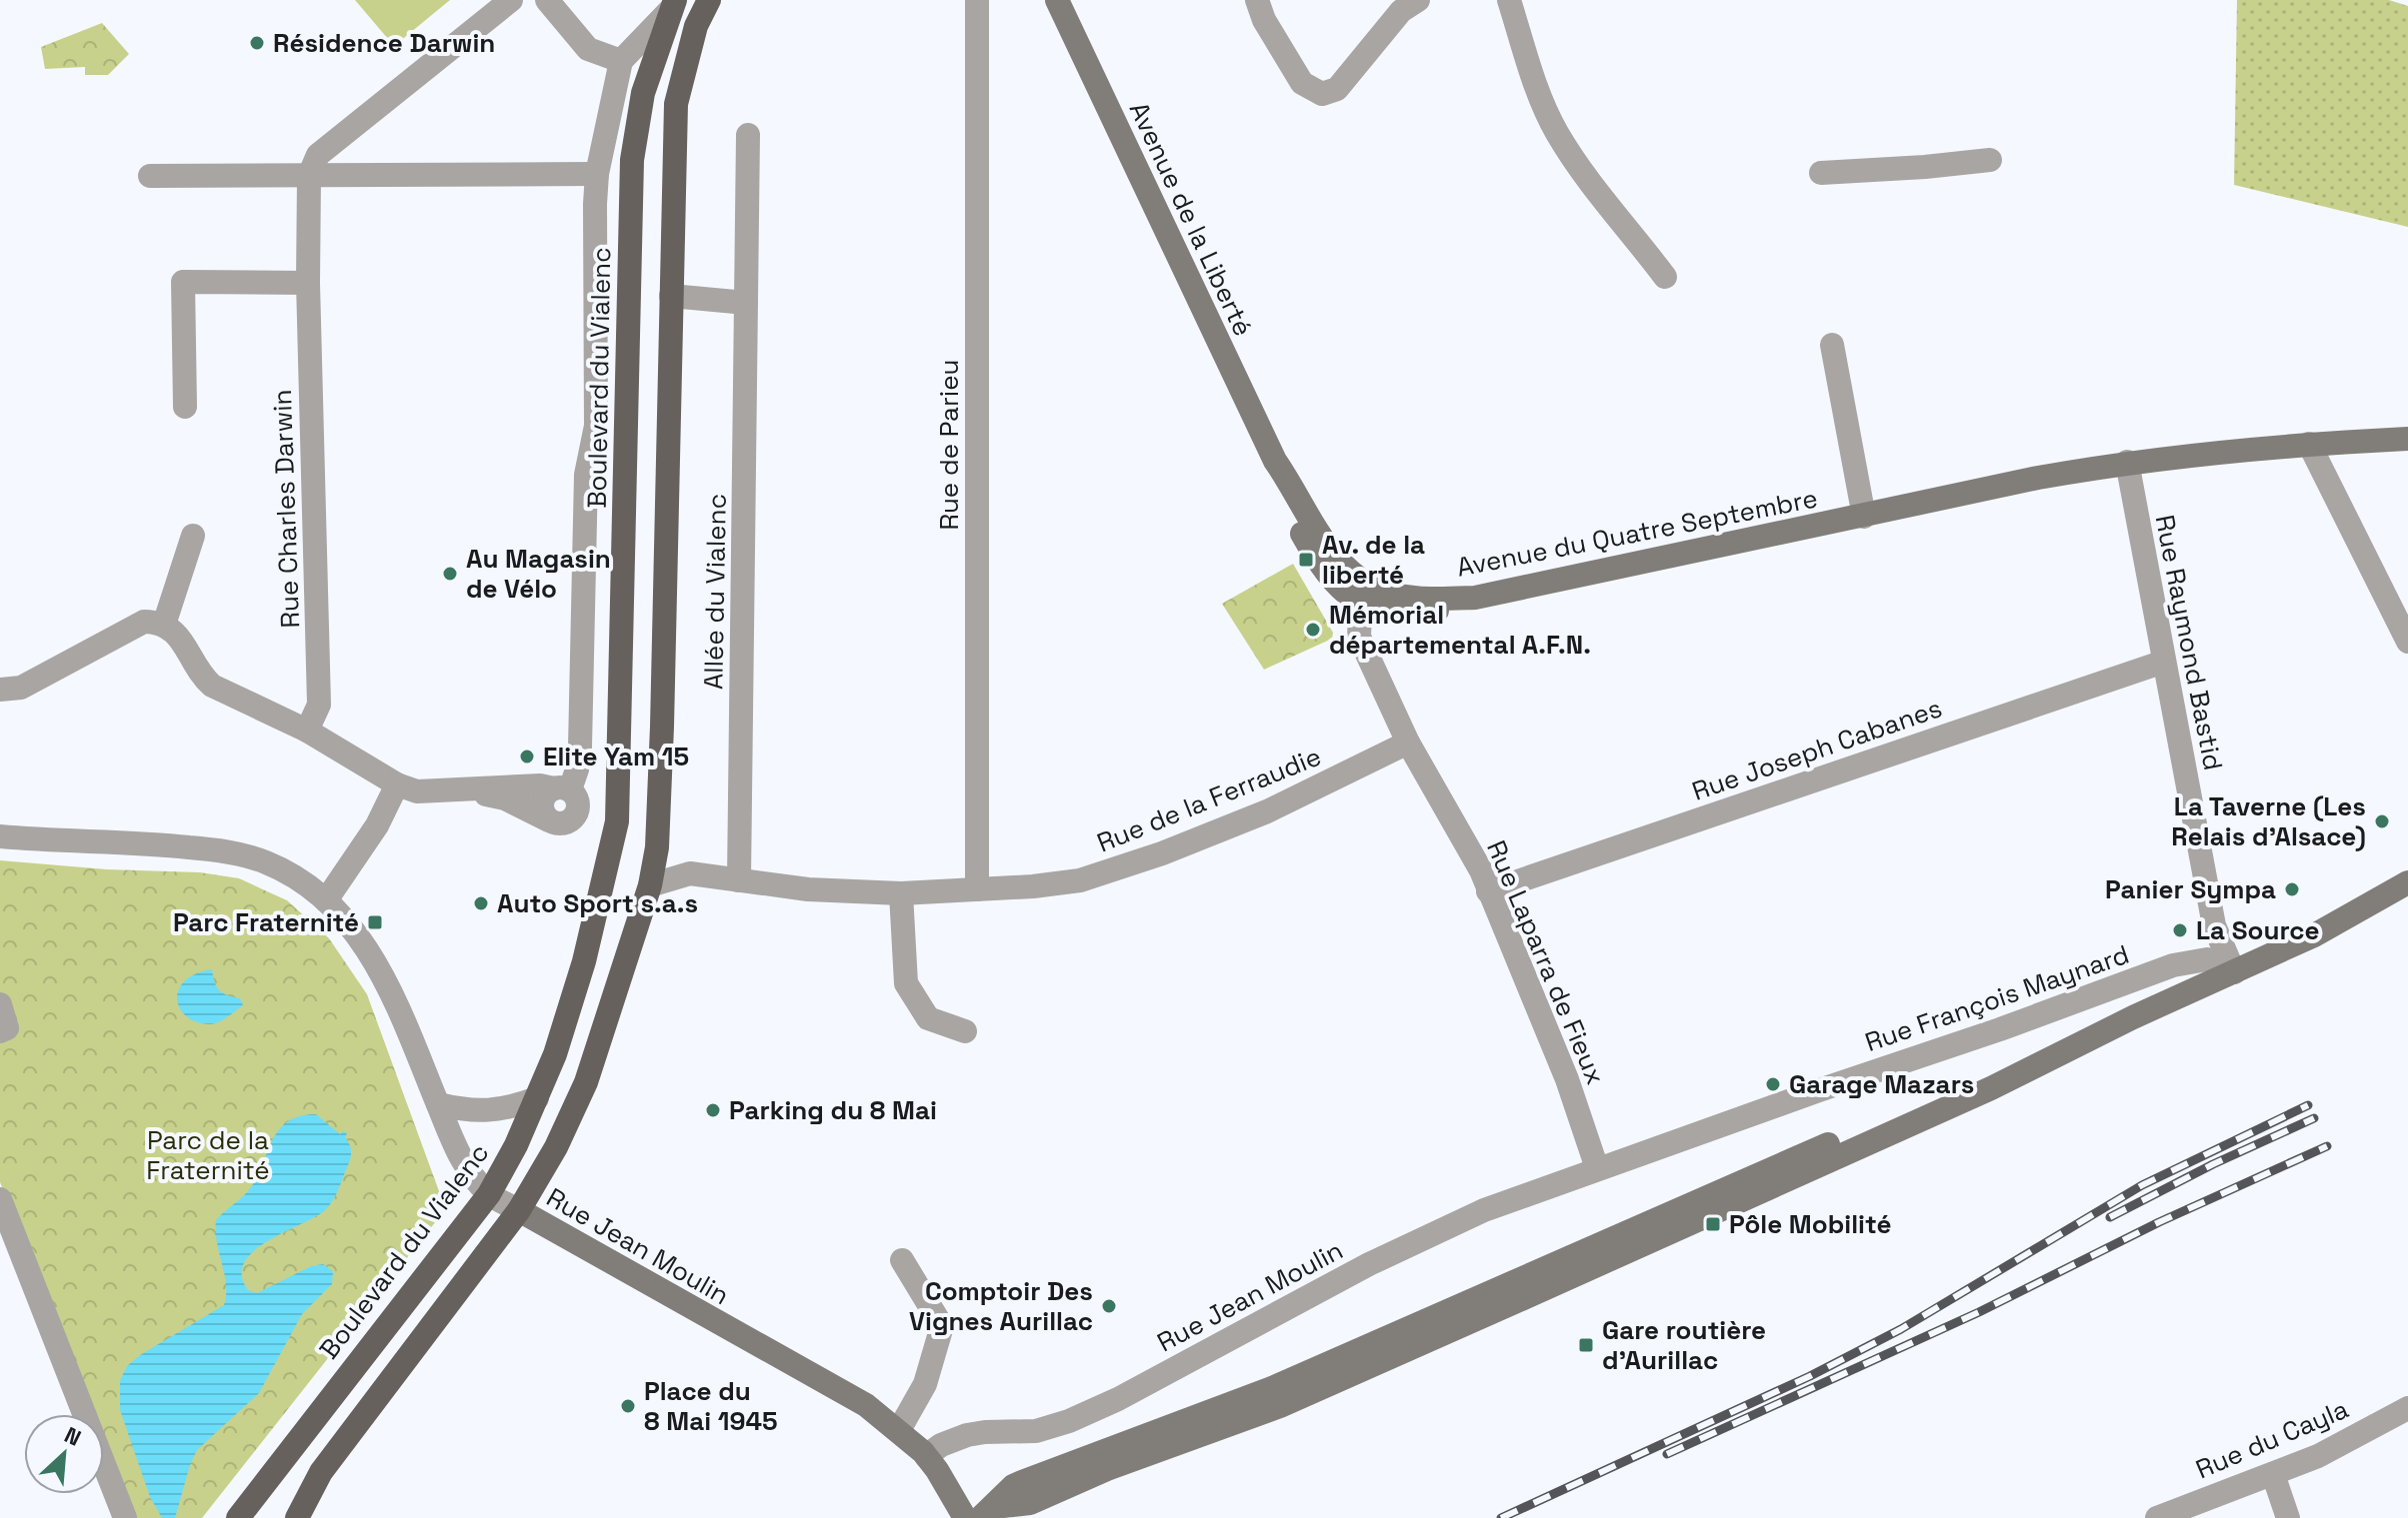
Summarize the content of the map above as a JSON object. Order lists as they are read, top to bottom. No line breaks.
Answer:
{"streets":{"main road":["Boulevard du Vialenc"],"street":["Avenue de la Liberté","Rue de Parieu","Rue Charles Darwin","Avenue du Quatre Septembre","Allée du Vialenc","Rue Raymond Bastid","Rue Joseph Cabanes","Rue de la Ferraudie","Rue Laparra de Fieux","Rue François Maynard","Rue Jean Moulin","Rue du Cayla"]},"crossings":[["Avenue de la Liberté","Avenue du Quatre Septembre"],["Avenue de la Liberté","Rue de la Ferraudie"],["Avenue de la Liberté","Rue Laparra de Fieux"],["Boulevard du Vialenc","Rue Jean Moulin"],["Rue de Parieu","Rue de la Ferraudie"],["Avenue du Quatre Septembre","Rue Raymond Bastid"],["Allée du Vialenc","Rue de la Ferraudie"],["Rue Raymond Bastid","Rue Joseph Cabanes"],["Rue Raymond Bastid","Rue François Maynard"],["Rue Joseph Cabanes","Rue Laparra de Fieux"],["Rue de la Ferraudie","Rue Laparra de Fieux"],["Rue Laparra de Fieux","Rue François Maynard"],["Rue Laparra de Fieux","Rue Jean Moulin"],["Rue François Maynard","Rue Jean Moulin"]],"parks":["Parc de la Fraternité"],"places":{"other":["Résidence Darwin","Au Magasin de Vélo","Mémorial départemental A.F.N.","Elite Yam 15","La Taverne (Les Relais d'Alsace)","Panier Sympa","Auto Sport s.a.s","La Source","Garage Mazars","Parking du 8 Mai","Comptoir Des Vignes Aurillac","Place du 8 Mai 1945"],"transit":["Av. de la liberté","Parc Fraternité","Pôle Mobilité","Gare routière d'Aurillac"]},"north":"top right"}
